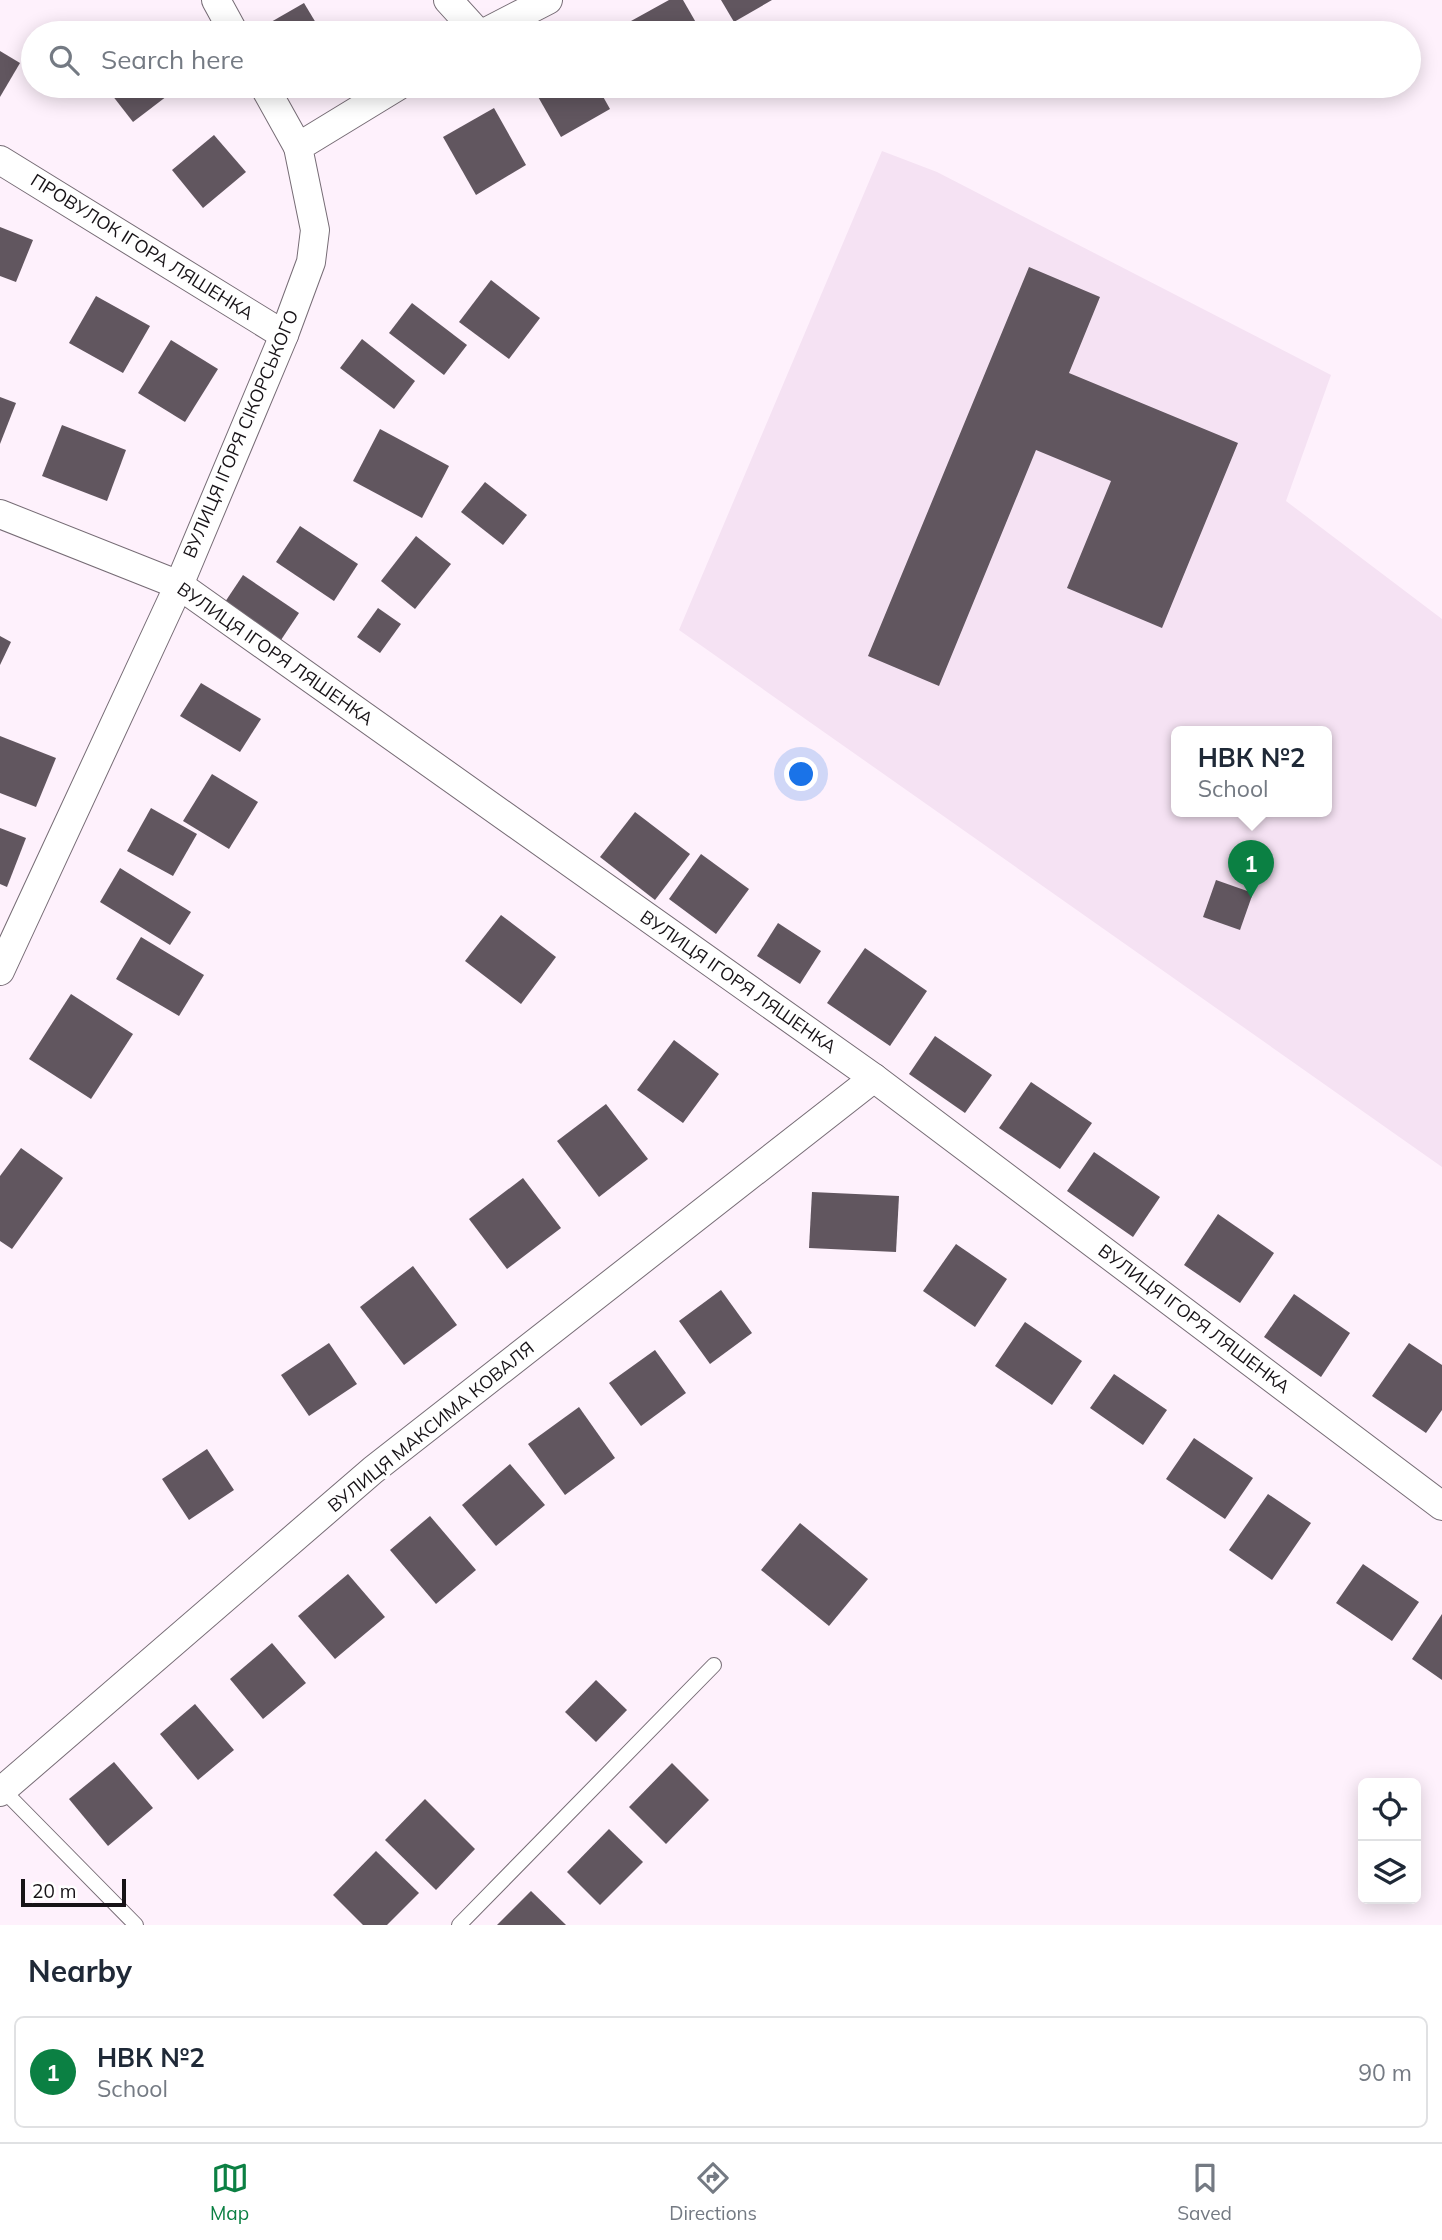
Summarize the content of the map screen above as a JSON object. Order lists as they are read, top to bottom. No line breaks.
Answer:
{"streets":{"street":["ПРОВУЛОК ІГОРА ЛЯШЕНКА","ВУЛИЦЯ ІГОРЯ СІКОРСЬКОГО","ВУЛИЦЯ ІГОРЯ ЛЯШЕНКА","ВУЛИЦЯ МАКСИМА КОВАЛЯ"]},"crossings":[["ПРОВУЛОК ІГОРА ЛЯШЕНКА","ВУЛИЦЯ ІГОРЯ СІКОРСЬКОГО"],["ВУЛИЦЯ ІГОРЯ СІКОРСЬКОГО","ВУЛИЦЯ ІГОРЯ ЛЯШЕНКА"],["ВУЛИЦЯ ІГОРЯ ЛЯШЕНКА","ВУЛИЦЯ МАКСИМА КОВАЛЯ"]],"scale_bar":"20 m","page":{"search":"Search here","popup":["НВК №2","School"],"pins":"1","scale":"20 m","heading":"Nearby","list":[{"mark":"1","name":"НВК №2","note":"School","value":"90 m"}],"nav":["Map","Directions","Saved"]}}
